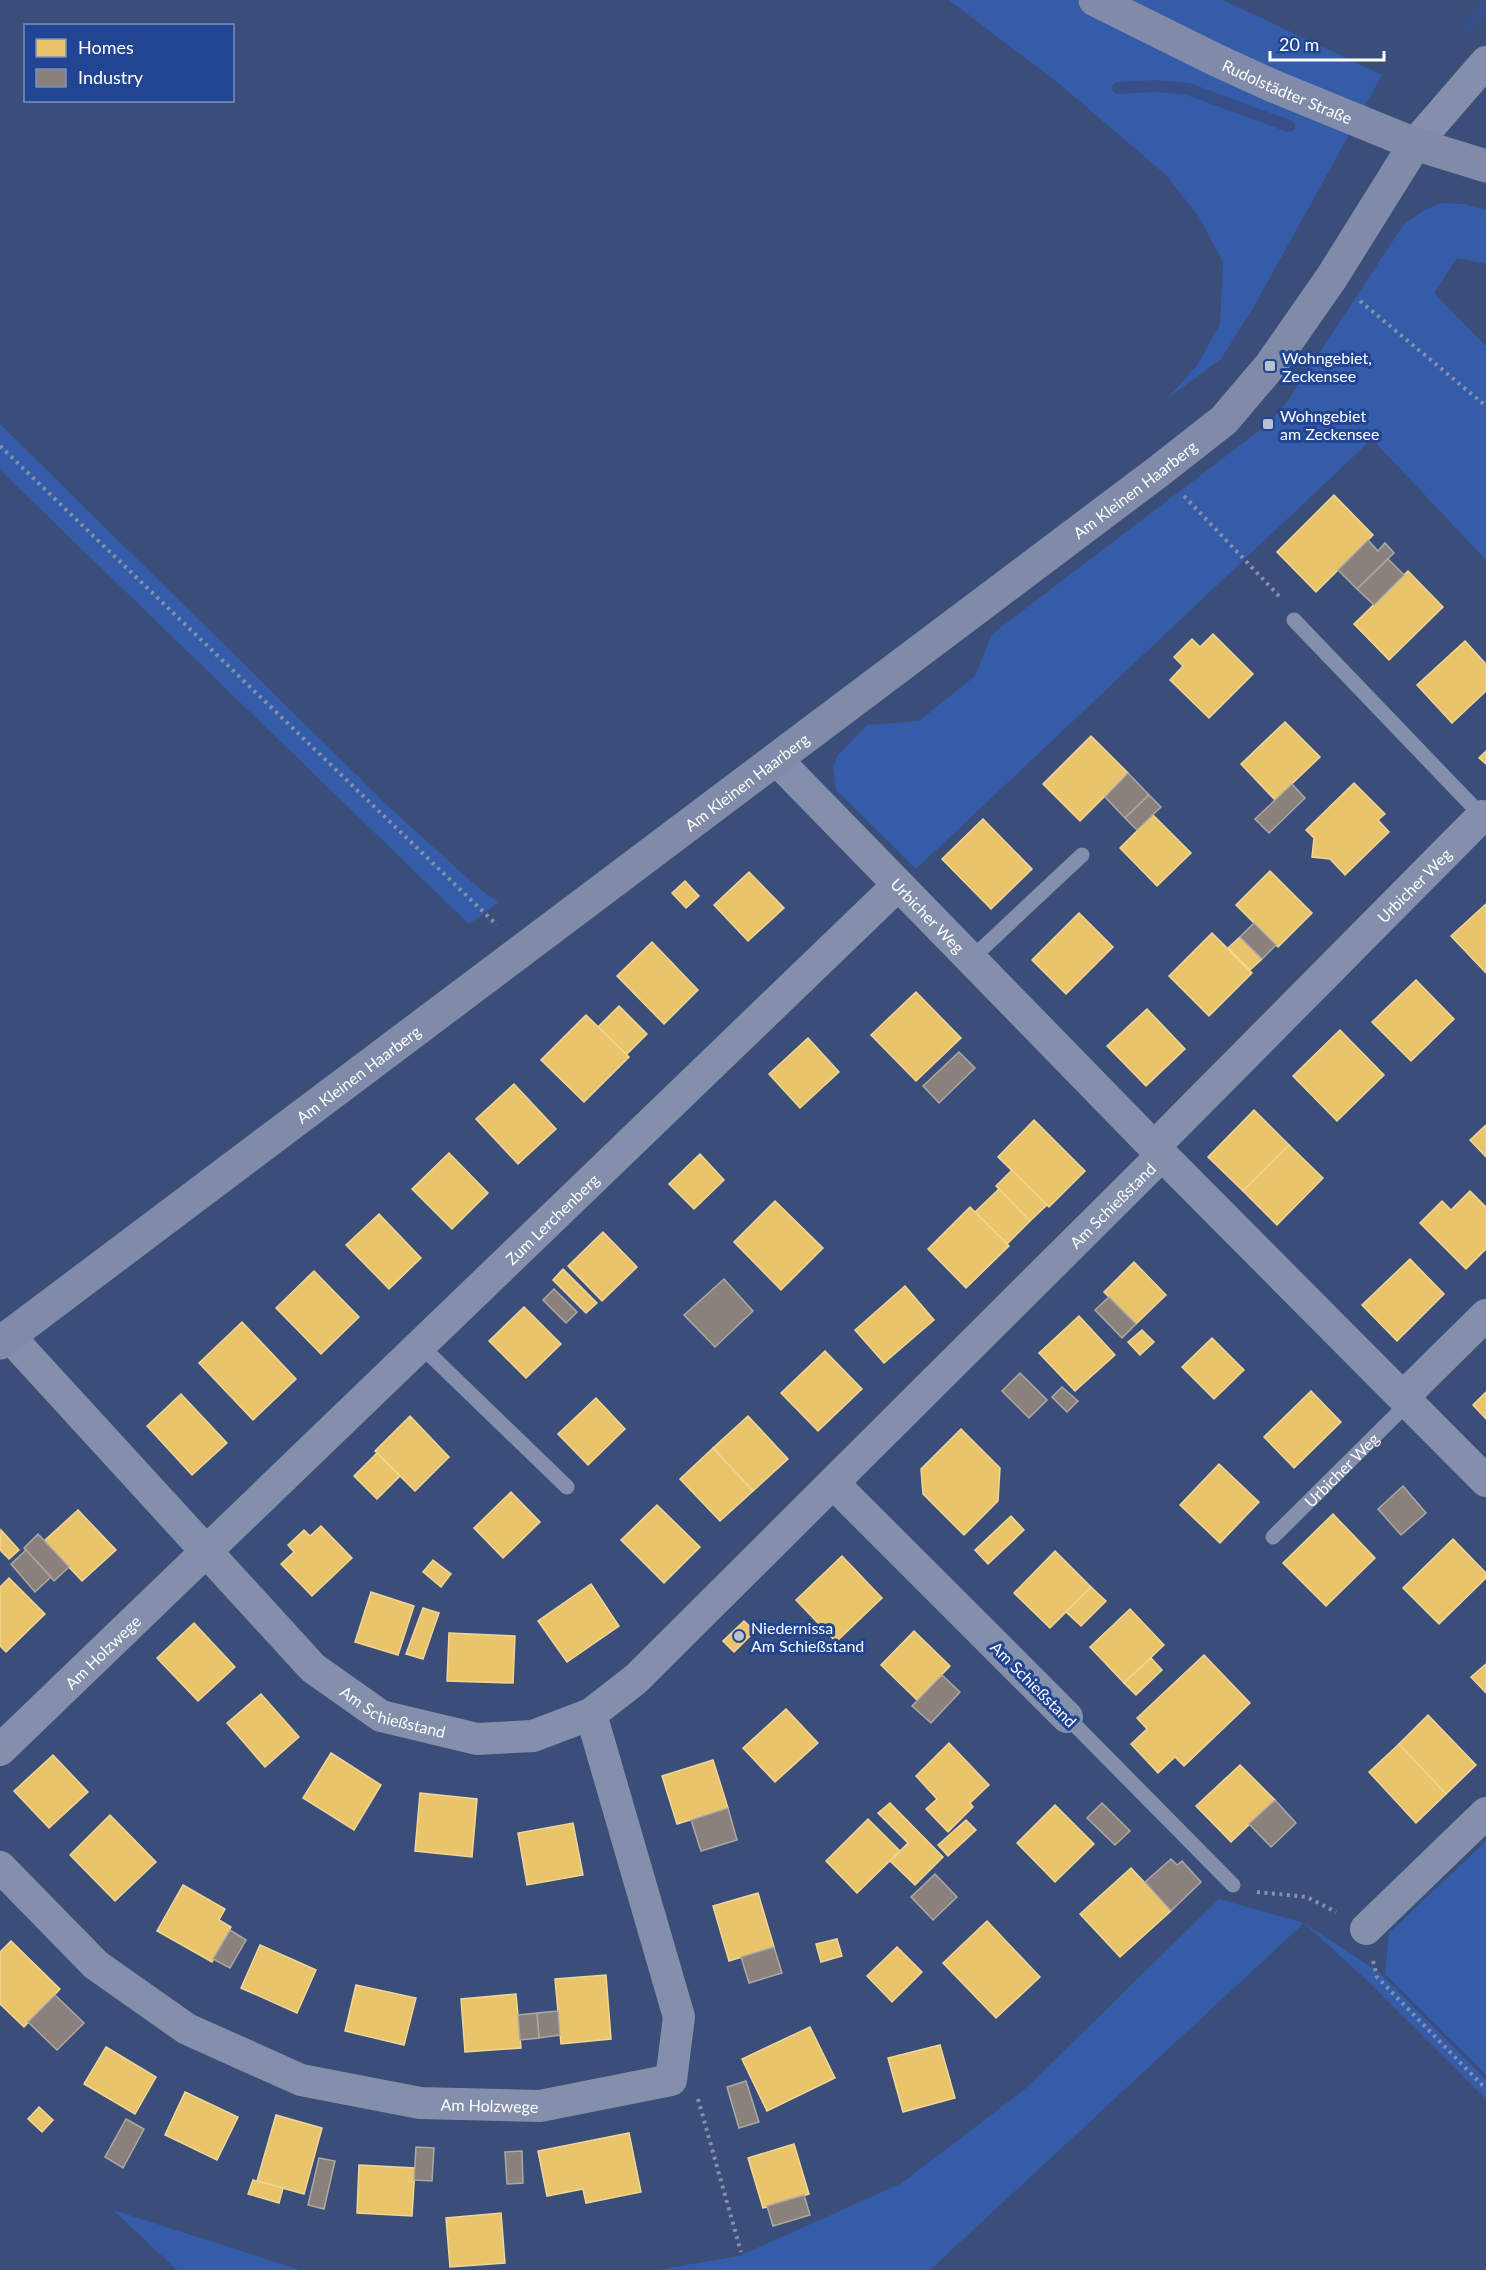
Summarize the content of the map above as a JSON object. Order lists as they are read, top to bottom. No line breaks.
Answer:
{"streets":{"street":["Rudolstädter Straße","Am Kleinen Haarberg","Urbicher Weg","Am Schießstand","Zum Lerchenberg","Am Holzwege"]},"crossings":[["Rudolstädter Straße","Am Kleinen Haarberg"],["Am Kleinen Haarberg","Urbicher Weg"],["Am Kleinen Haarberg","Am Schießstand"],["Urbicher Weg","Am Schießstand"],["Urbicher Weg","Zum Lerchenberg"],["Am Schießstand","Zum Lerchenberg"],["Am Schießstand","Am Holzwege"],["Zum Lerchenberg","Am Holzwege"]],"places":{"transit":["Wohngebiet, Zeckensee","Wohngebiet am Zeckensee"],"other":["Niedernissa Am Schießstand"]},"legend":["Homes","Industry"],"scale_bar":"20 m"}
